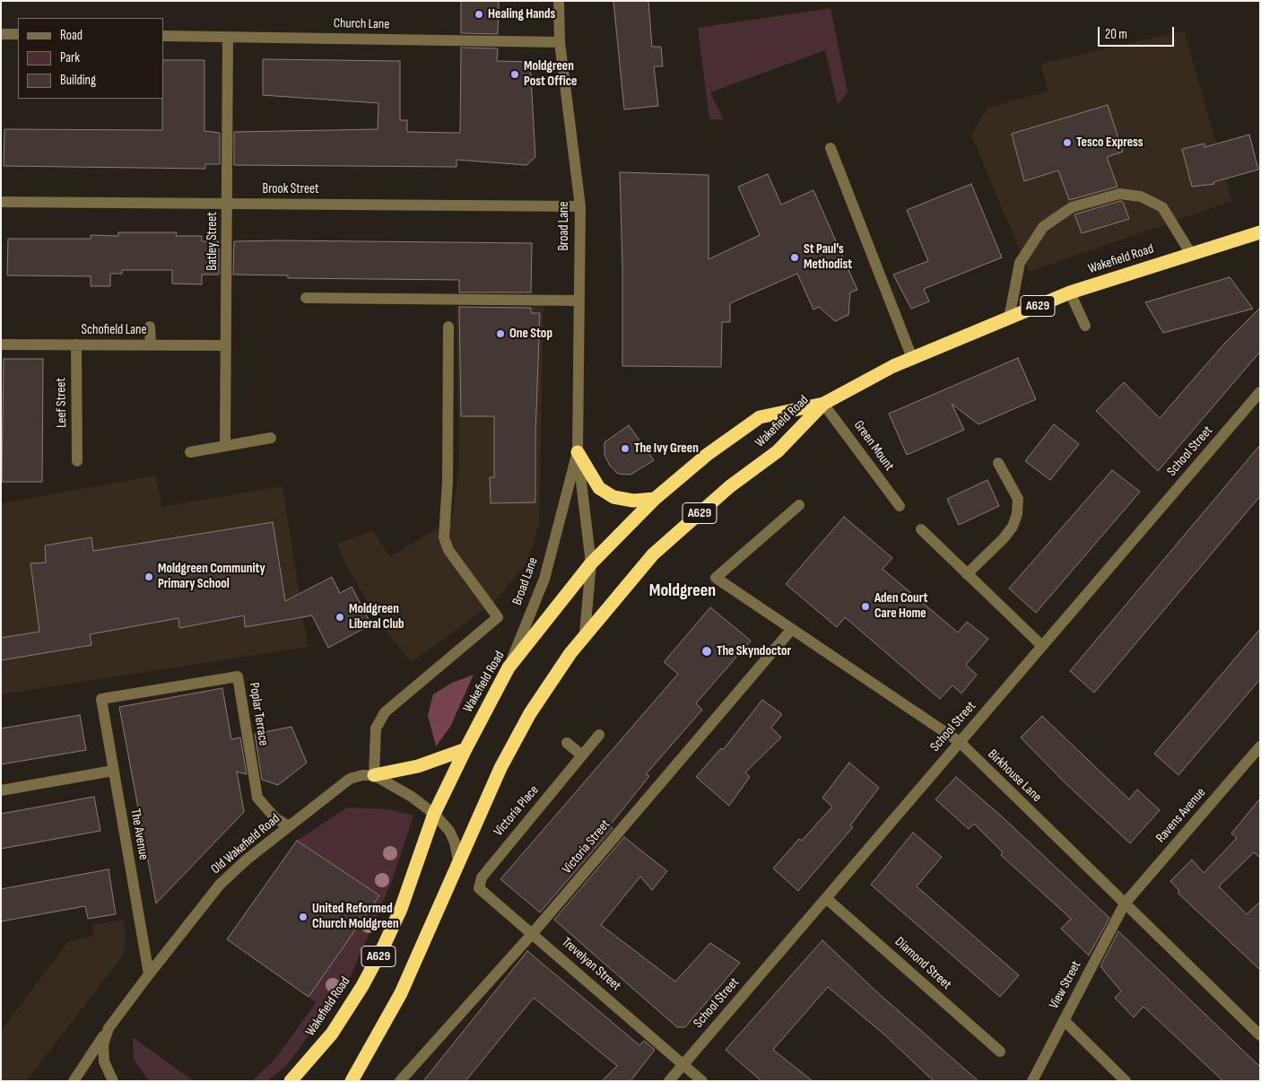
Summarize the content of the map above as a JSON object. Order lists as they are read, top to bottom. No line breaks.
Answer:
{"streets":{"highway":["Wakefield Road","A629"],"street":["Church Lane","Brook Street","Broad Lane","Batley Street","Schofield Lane","Leef Street","Green Mount","School Street","Poplar Terrace","Birkhouse Lane","Victoria Place","Ravens Avenue","The Avenue","Old Wakefield Road","Victoria Street","Diamond Street","Trevelyan Street","View Street"]},"crossings":[["Church Lane","Broad Lane"],["Church Lane","Batley Street"],["Brook Street","Broad Lane"],["Brook Street","Batley Street"],["Broad Lane","Wakefield Road"],["Batley Street","Schofield Lane"],["Wakefield Road","Green Mount"],["Schofield Lane","Leef Street"],["School Street","Birkhouse Lane"],["School Street","Diamond Street"],["School Street","Trevelyan Street"],["Poplar Terrace","The Avenue"],["Poplar Terrace","Old Wakefield Road"],["Birkhouse Lane","Ravens Avenue"],["Birkhouse Lane","Victoria Street"],["Birkhouse Lane","View Street"],["Victoria Place","Trevelyan Street"],["Ravens Avenue","View Street"],["The Avenue","Old Wakefield Road"],["Victoria Street","Trevelyan Street"]],"districts":["Moldgreen"],"places":["Healing Hands","Moldgreen Post Office","Tesco Express","St Paul's Methodist","One Stop","The Ivy Green","Moldgreen Community Primary School","Aden Court Care Home","Moldgreen Liberal Club","The Skyndoctor","United Reformed Church Moldgreen"],"legend":["Road","Park","Building"],"scale_bar":"20 m"}
